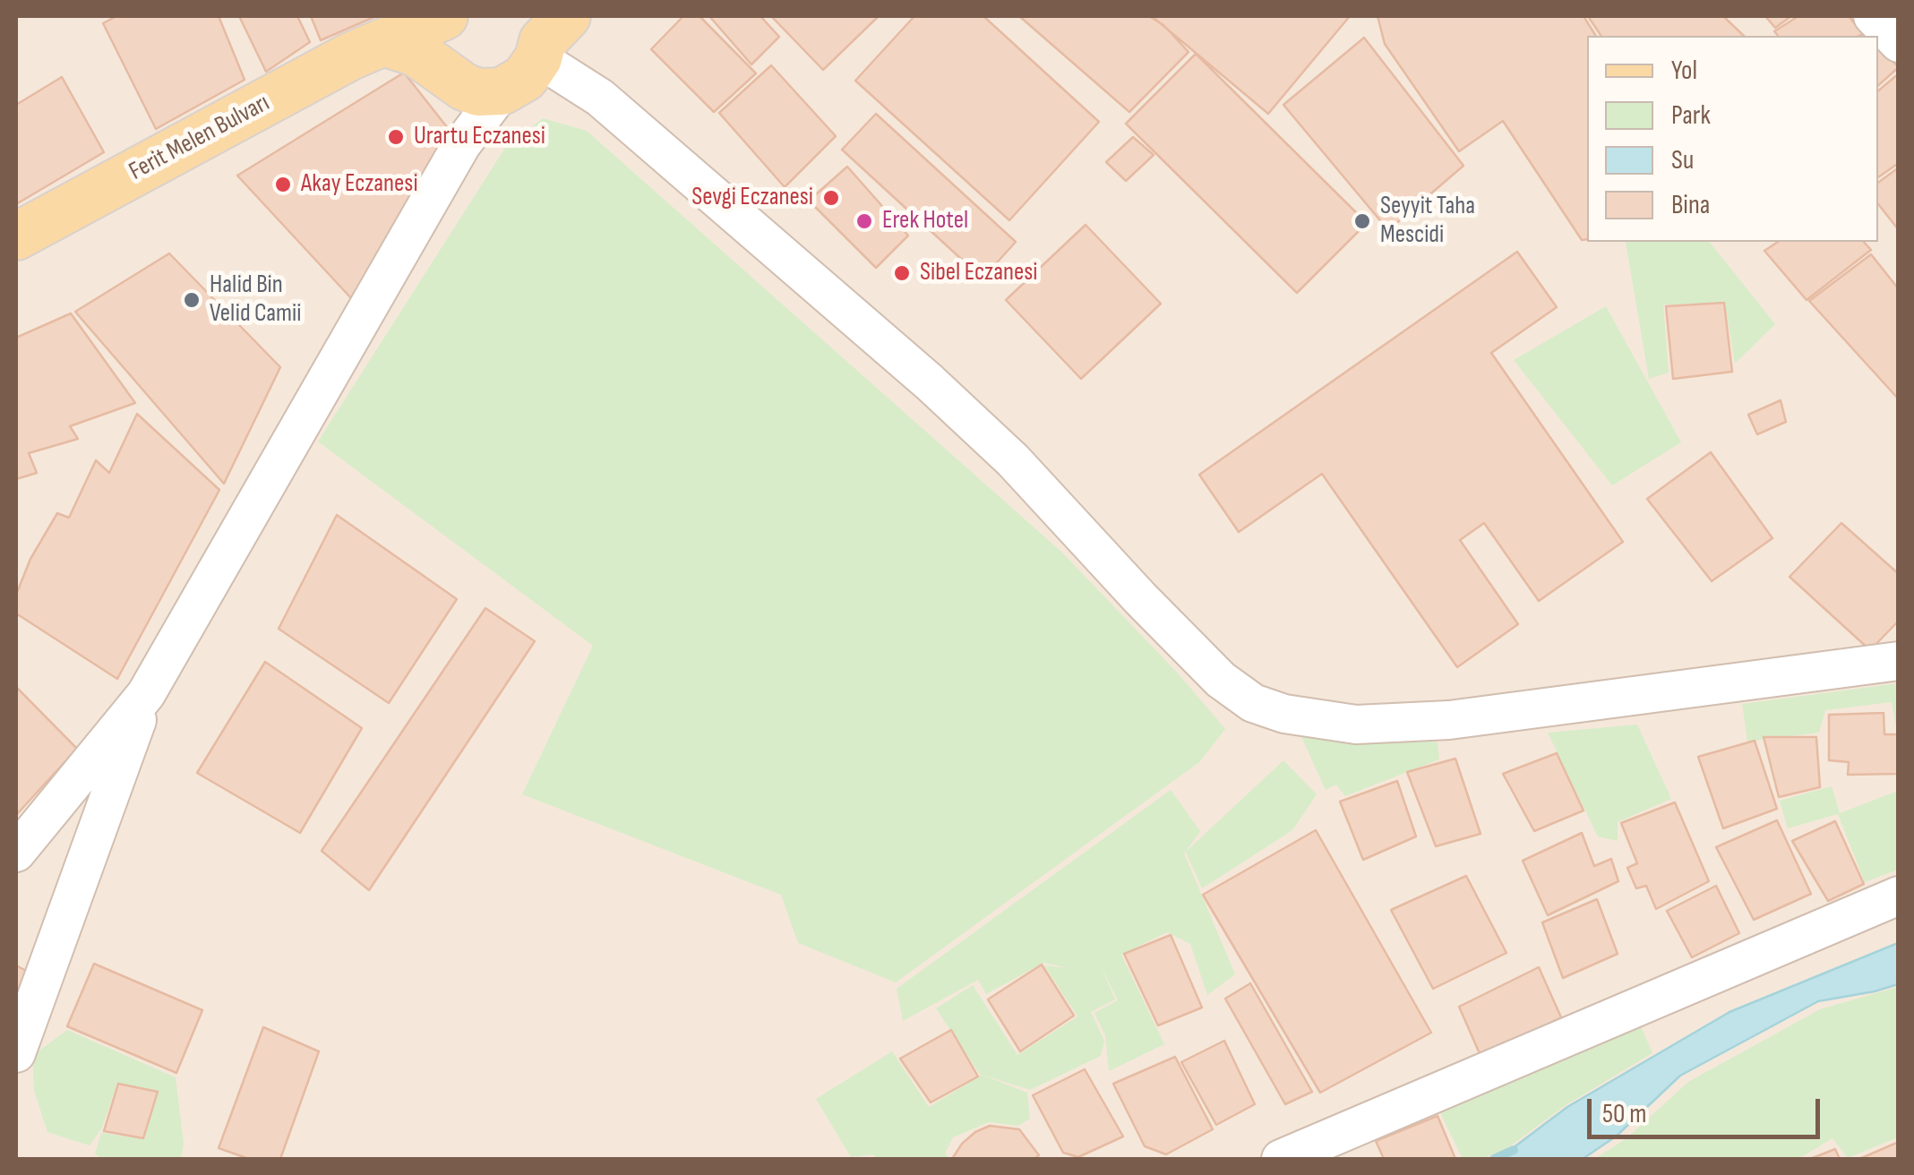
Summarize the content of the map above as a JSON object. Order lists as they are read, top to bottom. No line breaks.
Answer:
{"streets":{"main road":["Ferit Melen Bulvarı"]},"places":["Urartu Eczanesi","Akay Eczanesi","Sevgi Eczanesi","Erek Hotel","Seyyit Taha Mescidi","Sibel Eczanesi","Halid Bin Velid Camii"],"legend":["Yol","Park","Su","Bina"],"scale_bar":"50 m"}
